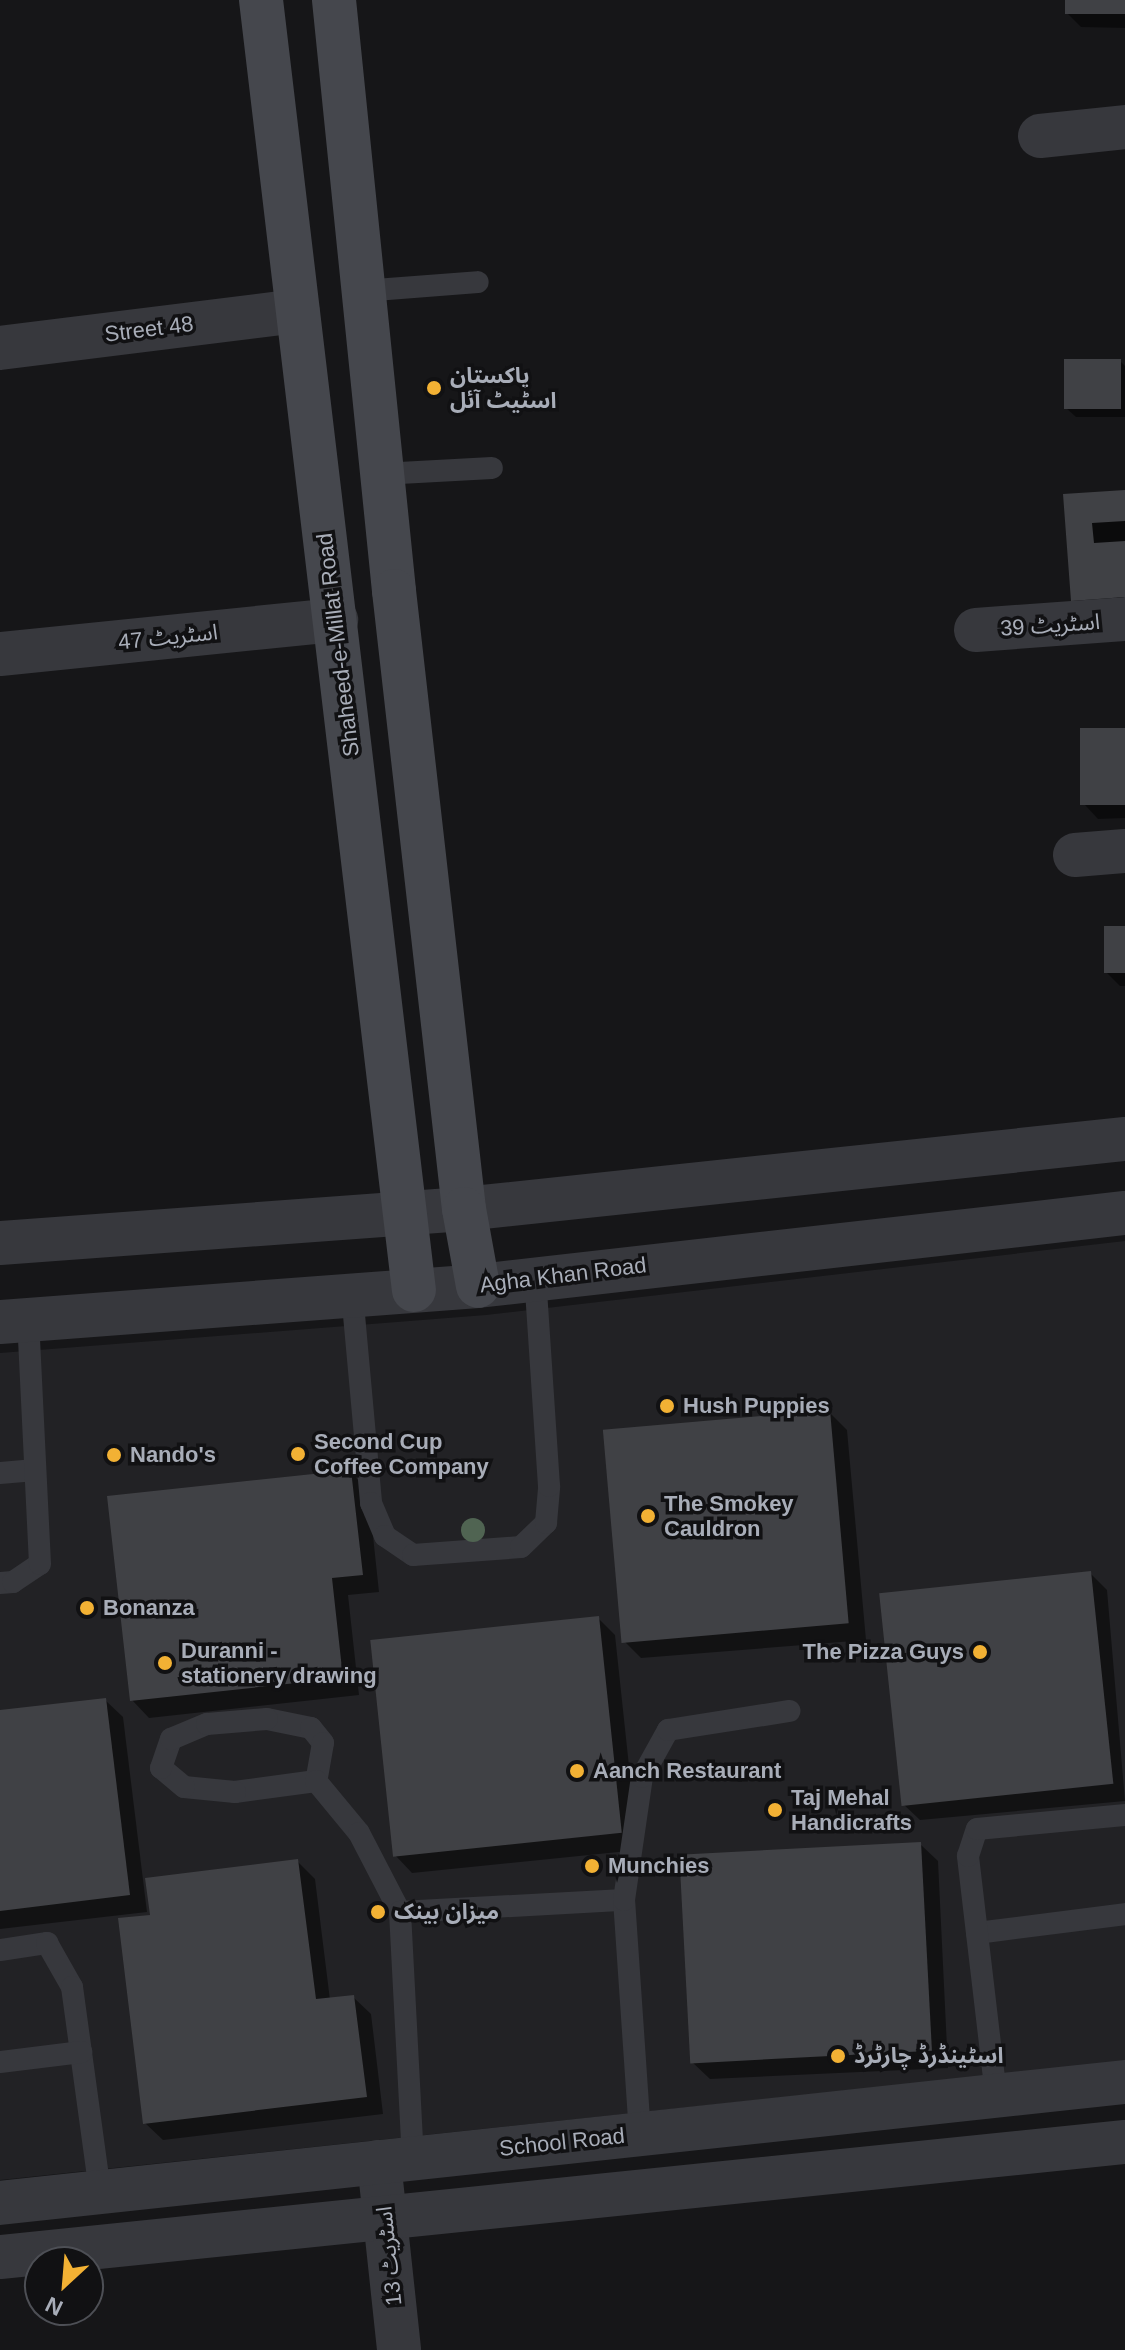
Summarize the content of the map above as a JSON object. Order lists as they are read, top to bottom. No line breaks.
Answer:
{"streets":{"main road":["Shaheed-e-Millat Road"],"street":["Street 48","اسٹریٹ 39","اسٹریٹ 47","Agha Khan Road","School Road","اسٹریٹ 13"]},"crossings":[["Street 48","Shaheed-e-Millat Road"],["اسٹریٹ 47","Shaheed-e-Millat Road"],["Shaheed-e-Millat Road","Agha Khan Road"],["School Road","اسٹریٹ 13"]],"places":["پاکستان اسٹیٹ آئل","Hush Puppies","Second Cup Coffee Company","Nando's","The Smokey Cauldron","Bonanza","The Pizza Guys","Duranni - stationery drawing","Aanch Restaurant","Taj Mehal Handicrafts","Munchies","میزان بینک","اسٹینڈرڈ چارٹرڈ"],"north":"bottom left"}
